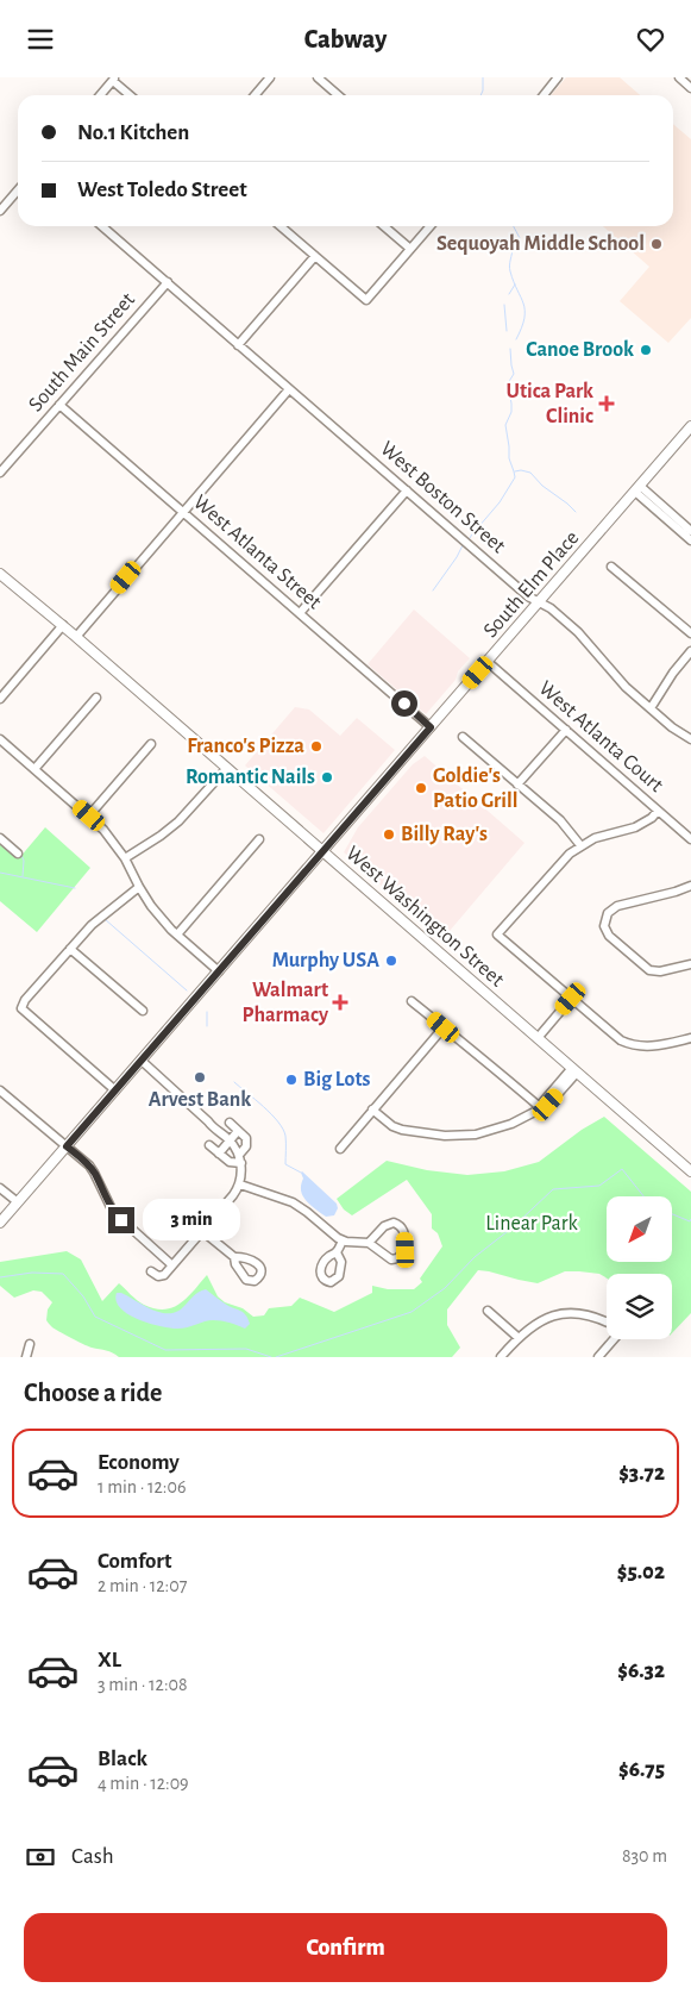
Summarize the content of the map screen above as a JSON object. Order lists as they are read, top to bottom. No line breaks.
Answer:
{"streets":{"main road":["South Elm Place","West Washington Street"],"street":["South Main Street","West Boston Street","West Atlanta Street","West Atlanta Court"]},"crossings":[["South Main Street","West Boston Street"],["South Main Street","West Atlanta Street"],["West Boston Street","South Elm Place"],["West Atlanta Street","South Elm Place"],["South Elm Place","West Atlanta Court"],["South Elm Place","West Washington Street"]],"parks":["Linear Park"],"places":{"other":["Sequoyah Middle School","Canoe Brook","Franco's Pizza","Romantic Nails","Goldie's Patio Grill","Billy Ray's","Murphy USA","Arvest Bank","Big Lots"],"health":["Utica Park Clinic","Walmart Pharmacy"]},"north":"bottom left","page":{"header":"Cabway","banner":["No.1 Kitchen","West Toledo Street"],"bubble":"3 min","heading":"Choose a ride","list":[{"name":"Economy","note":"1 min · 12:06","value":"$3.72"},{"name":"Comfort","note":"2 min · 12:07","value":"$5.02"},{"name":"XL","note":"3 min · 12:08","value":"$6.32"},{"name":"Black","note":"4 min · 12:09","value":"$6.75"}],"pay":["Cash","830 m"],"buttons":"Confirm"}}
